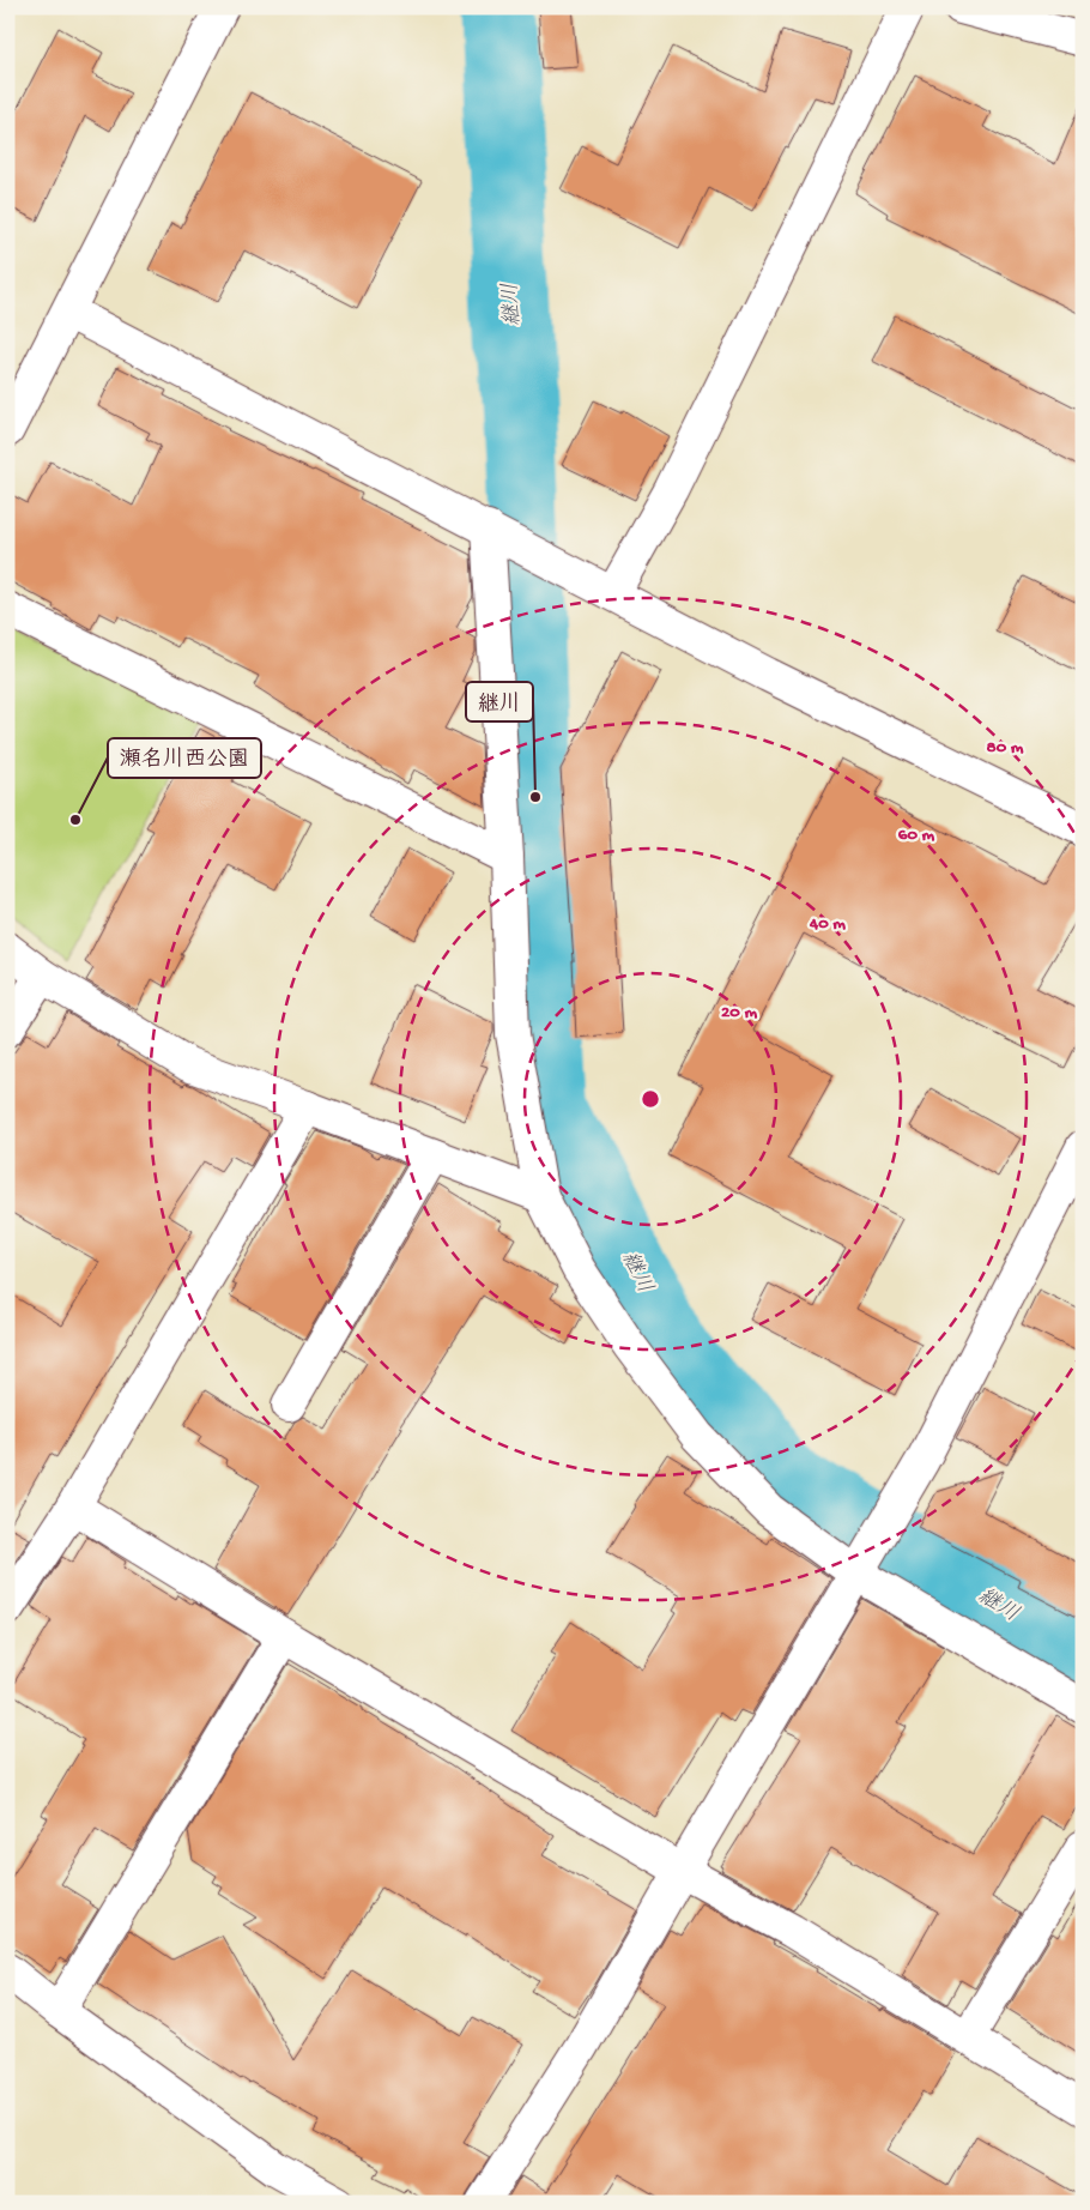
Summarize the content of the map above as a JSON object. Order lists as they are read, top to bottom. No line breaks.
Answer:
{"water":["継川"],"places":["継川","瀬名川西公園"],"rings":["80 m","60 m","40 m","20 m"]}
